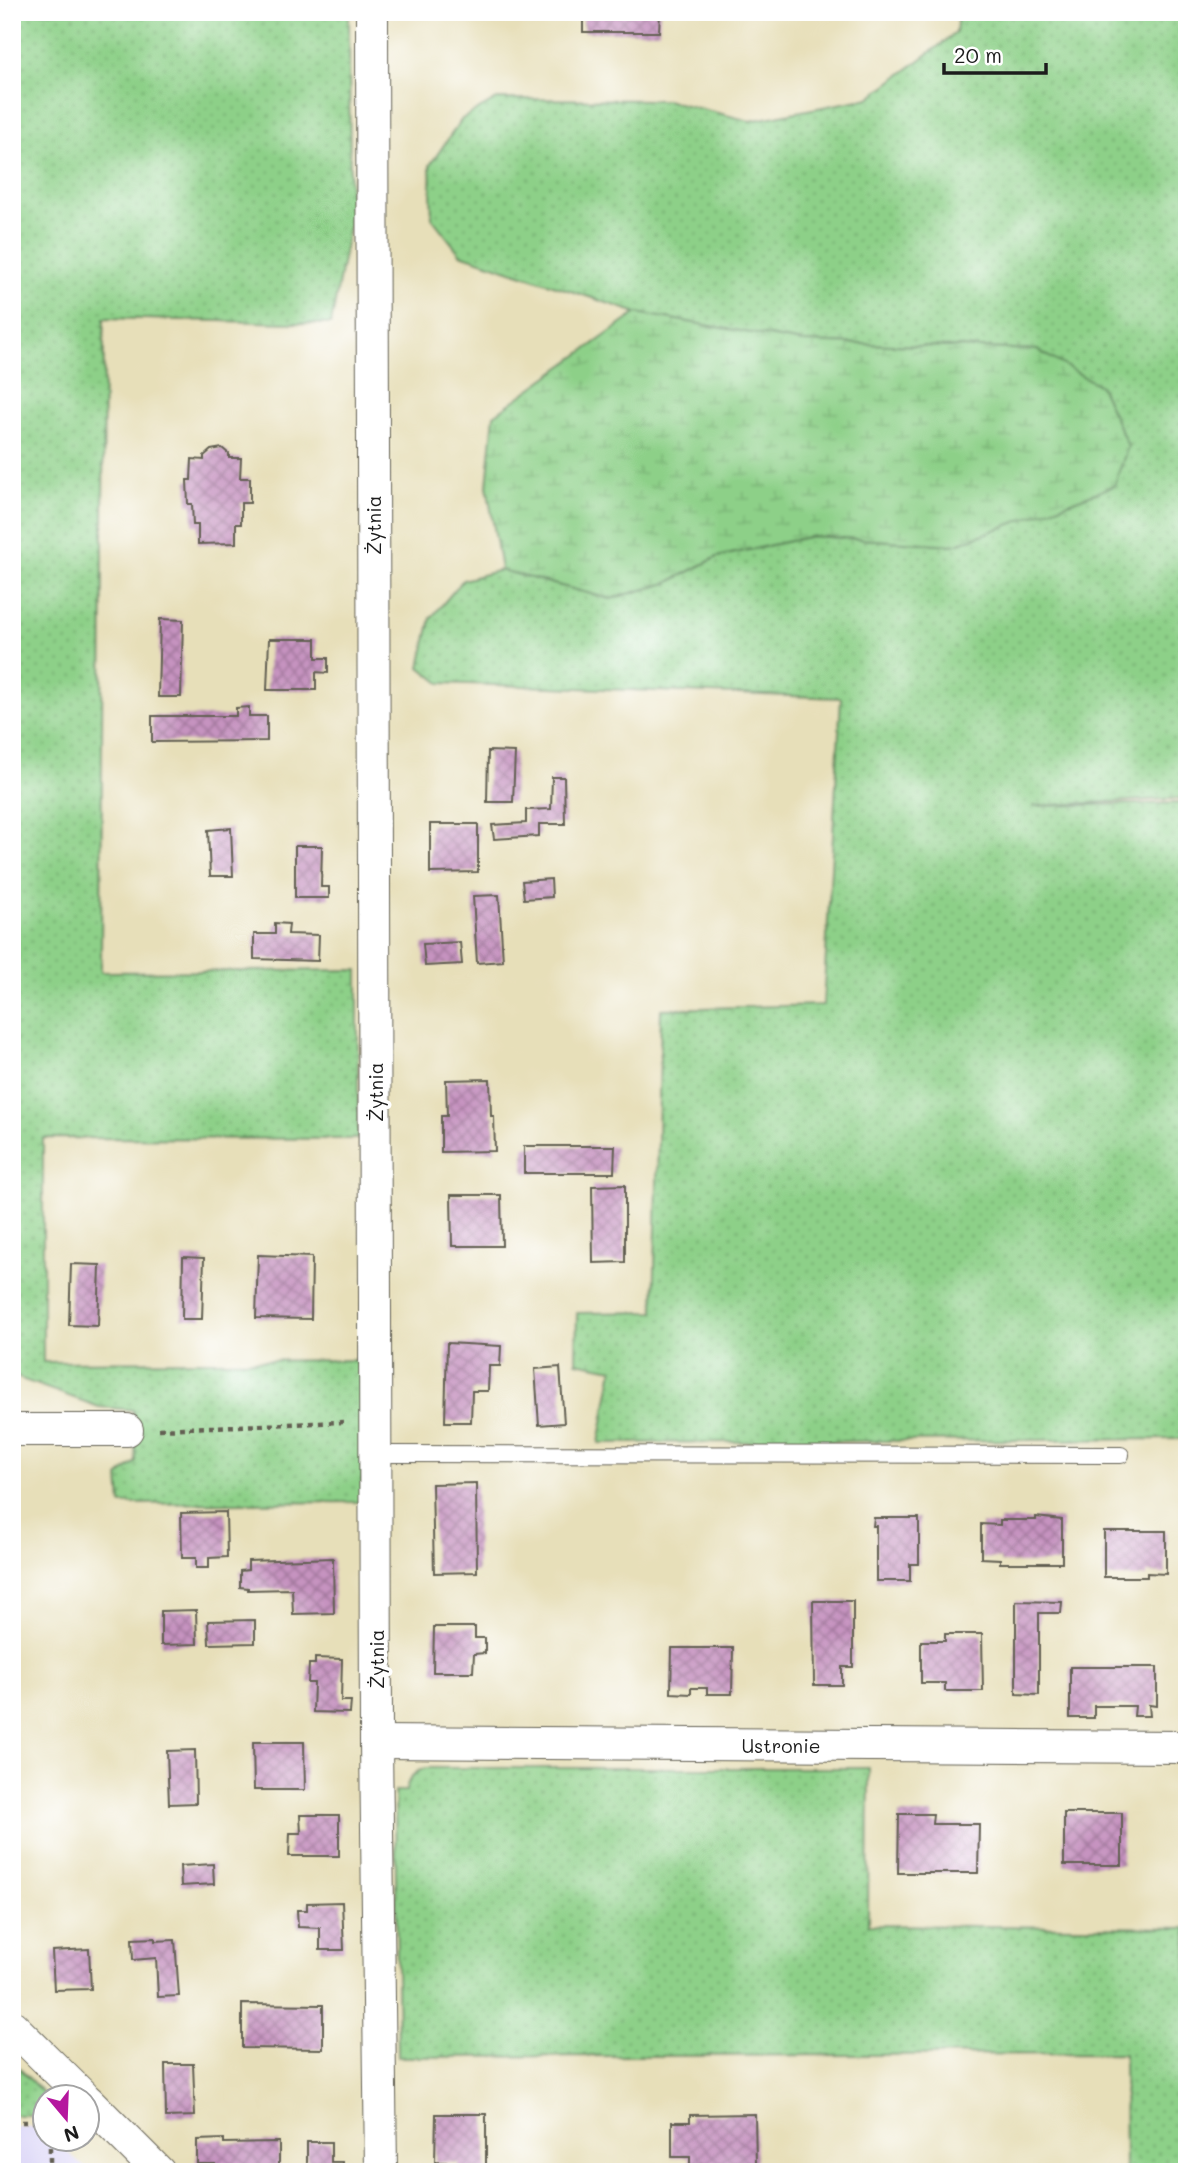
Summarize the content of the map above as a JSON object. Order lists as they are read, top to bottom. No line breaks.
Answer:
{"streets":{"street":["Żytnia","Ustronie"]},"crossings":[["Żytnia","Ustronie"]],"scale_bar":"20 m","north":"bottom"}
